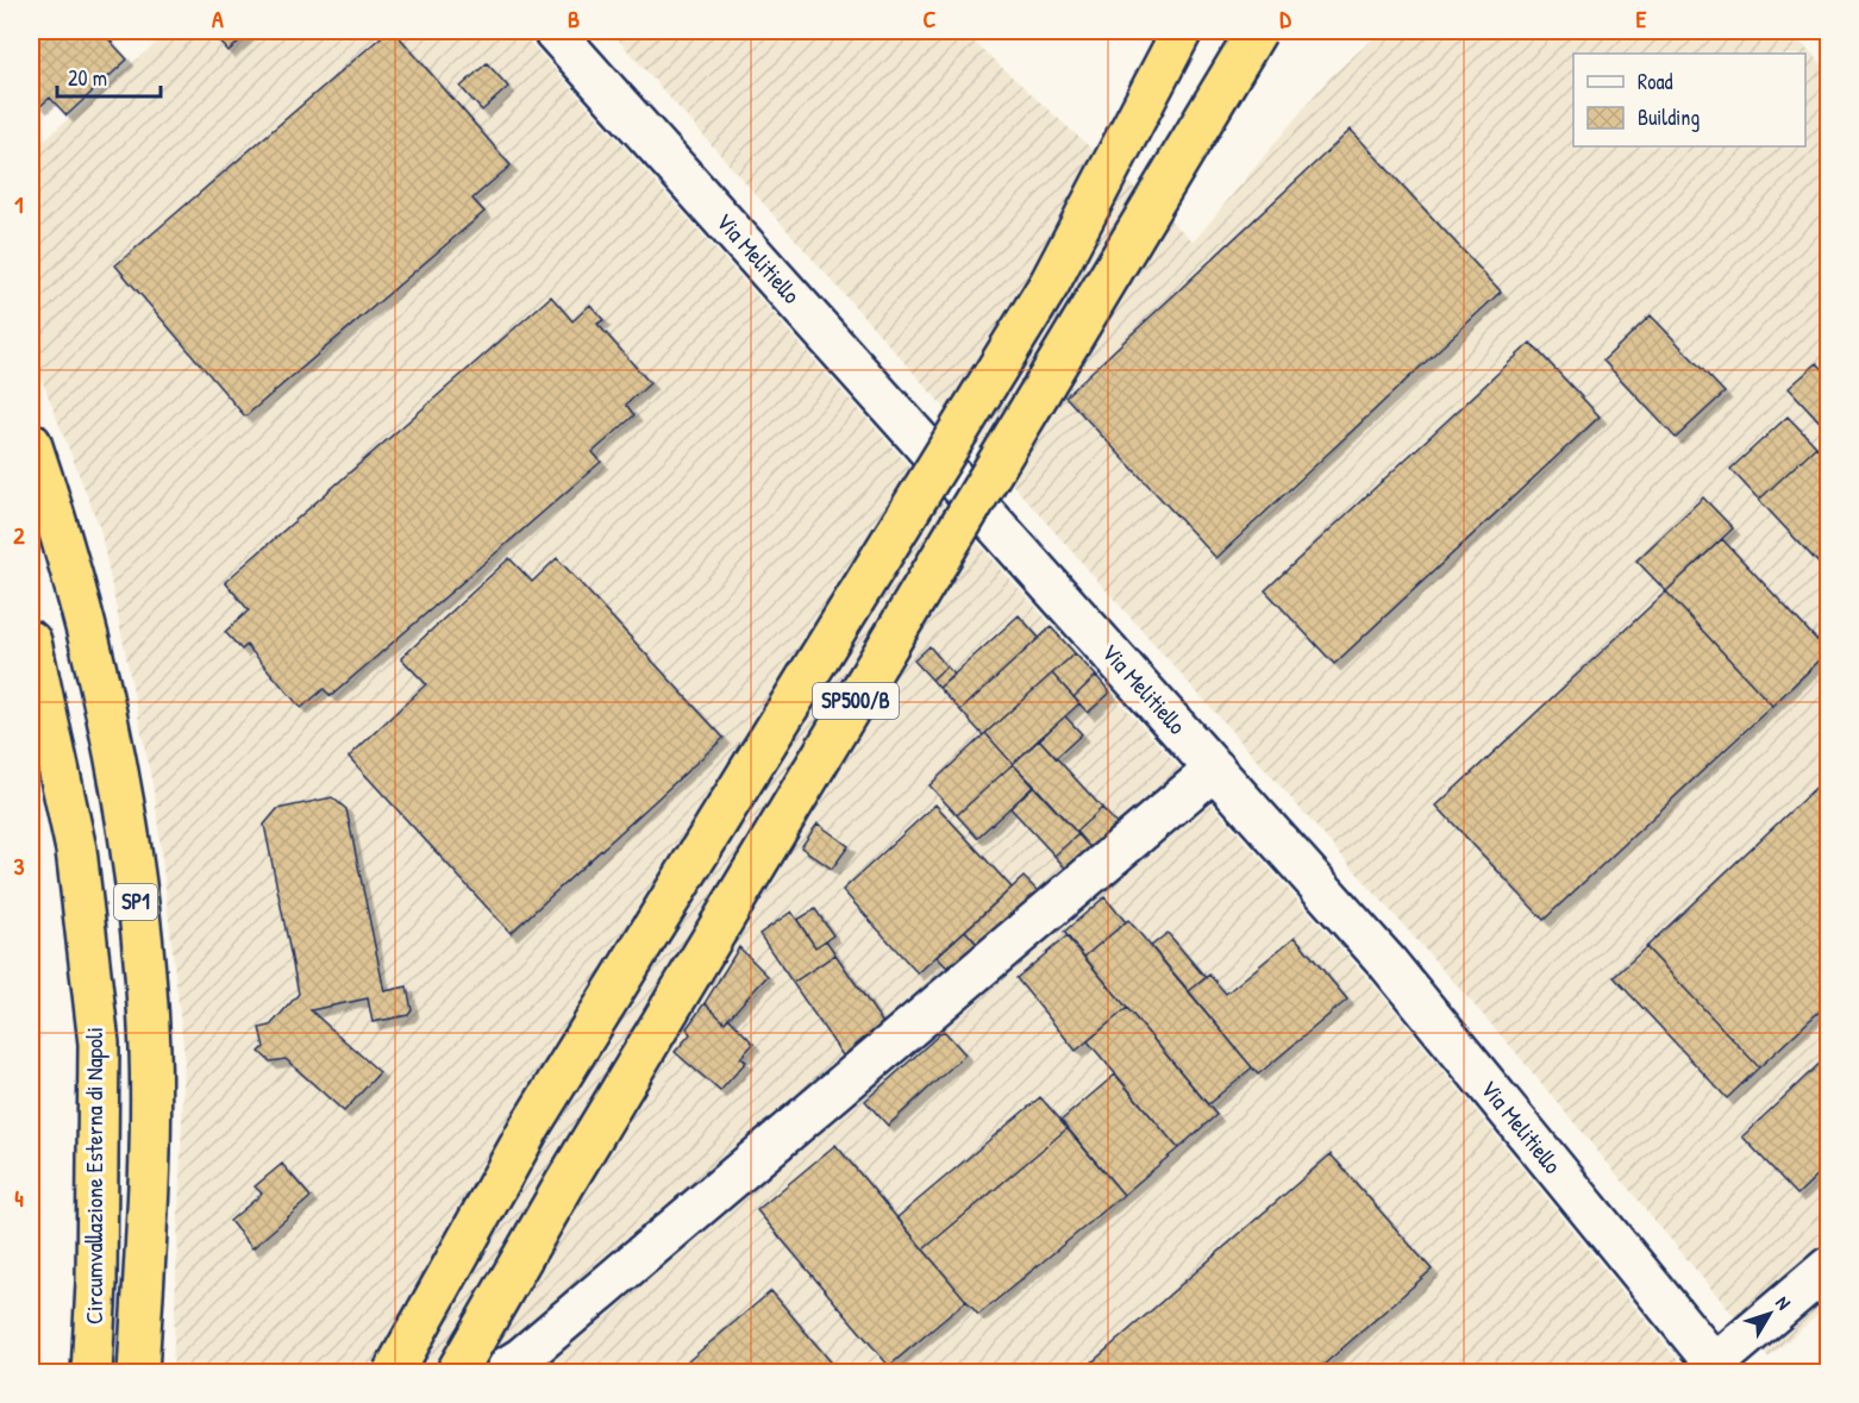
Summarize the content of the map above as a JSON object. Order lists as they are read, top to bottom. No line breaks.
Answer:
{"streets":{"highway":["SP500/B","SP1","Circumvallazione Esterna di Napoli"],"street":["Via Melitiello"]},"legend":["Road","Building"],"scale_bar":"20 m","north":"top right","grid":{"columns":["A","B","C","D","E"],"rows":["1","2","3","4"]}}
